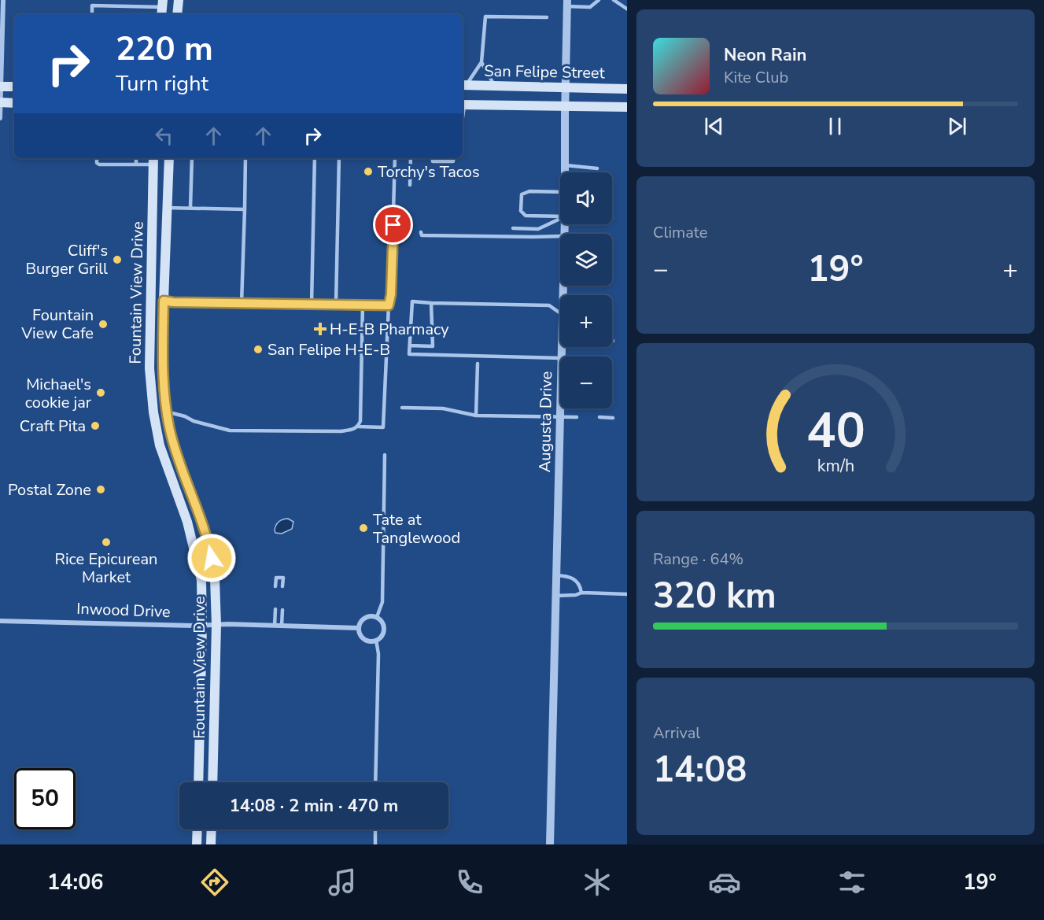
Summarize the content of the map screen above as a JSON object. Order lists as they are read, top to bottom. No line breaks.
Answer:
{"streets":{"main road":["San Felipe Street","Fountain View Drive"],"street":["Augusta Drive","Inwood Drive"]},"crossings":[["San Felipe Street","Augusta Drive"],["Fountain View Drive","Inwood Drive"]],"places":{"other":["Torchy's Tacos","Cliff's Burger Grill","Fountain View Cafe","San Felipe H-E-B","Michael's cookie jar","Craft Pita","Postal Zone","Tate at Tanglewood","Rice Epicurean Market"],"health":["H-E-B Pharmacy"]},"page":{"turn":["220 m","Turn right"],"song":["Neon Rain","Kite Club"],"map_buttons":["+","−"],"tile":["Climate",["Range · 64%","320 km"],["Arrival","14:08"]],"heat":["−","19°","+"],"limit":"50","trip":"14:08 · 2 min · 470 m","tabs":["14:06","19°"],"gauge":["40","km/h"]}}
